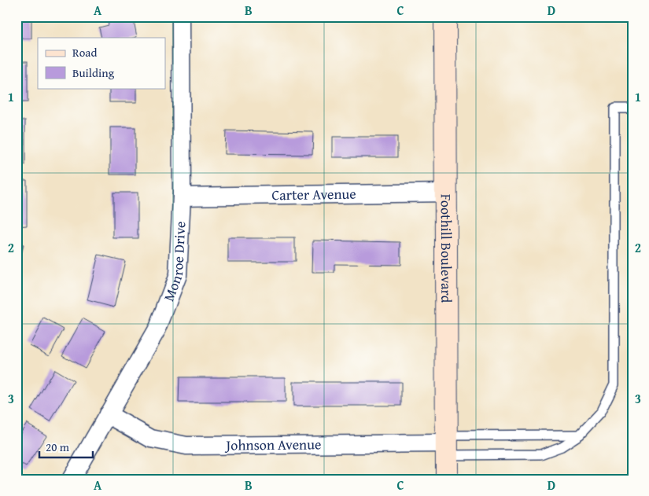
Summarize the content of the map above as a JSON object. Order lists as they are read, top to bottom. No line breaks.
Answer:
{"streets":{"main road":["Foothill Boulevard"],"street":["Carter Avenue","Monroe Drive","Johnson Avenue"]},"crossings":[["Carter Avenue","Foothill Boulevard"],["Carter Avenue","Monroe Drive"],["Foothill Boulevard","Johnson Avenue"],["Monroe Drive","Johnson Avenue"]],"legend":["Road","Building"],"scale_bar":"20 m","grid":{"columns":["A","B","C","D"],"rows":["1","2","3"]}}
